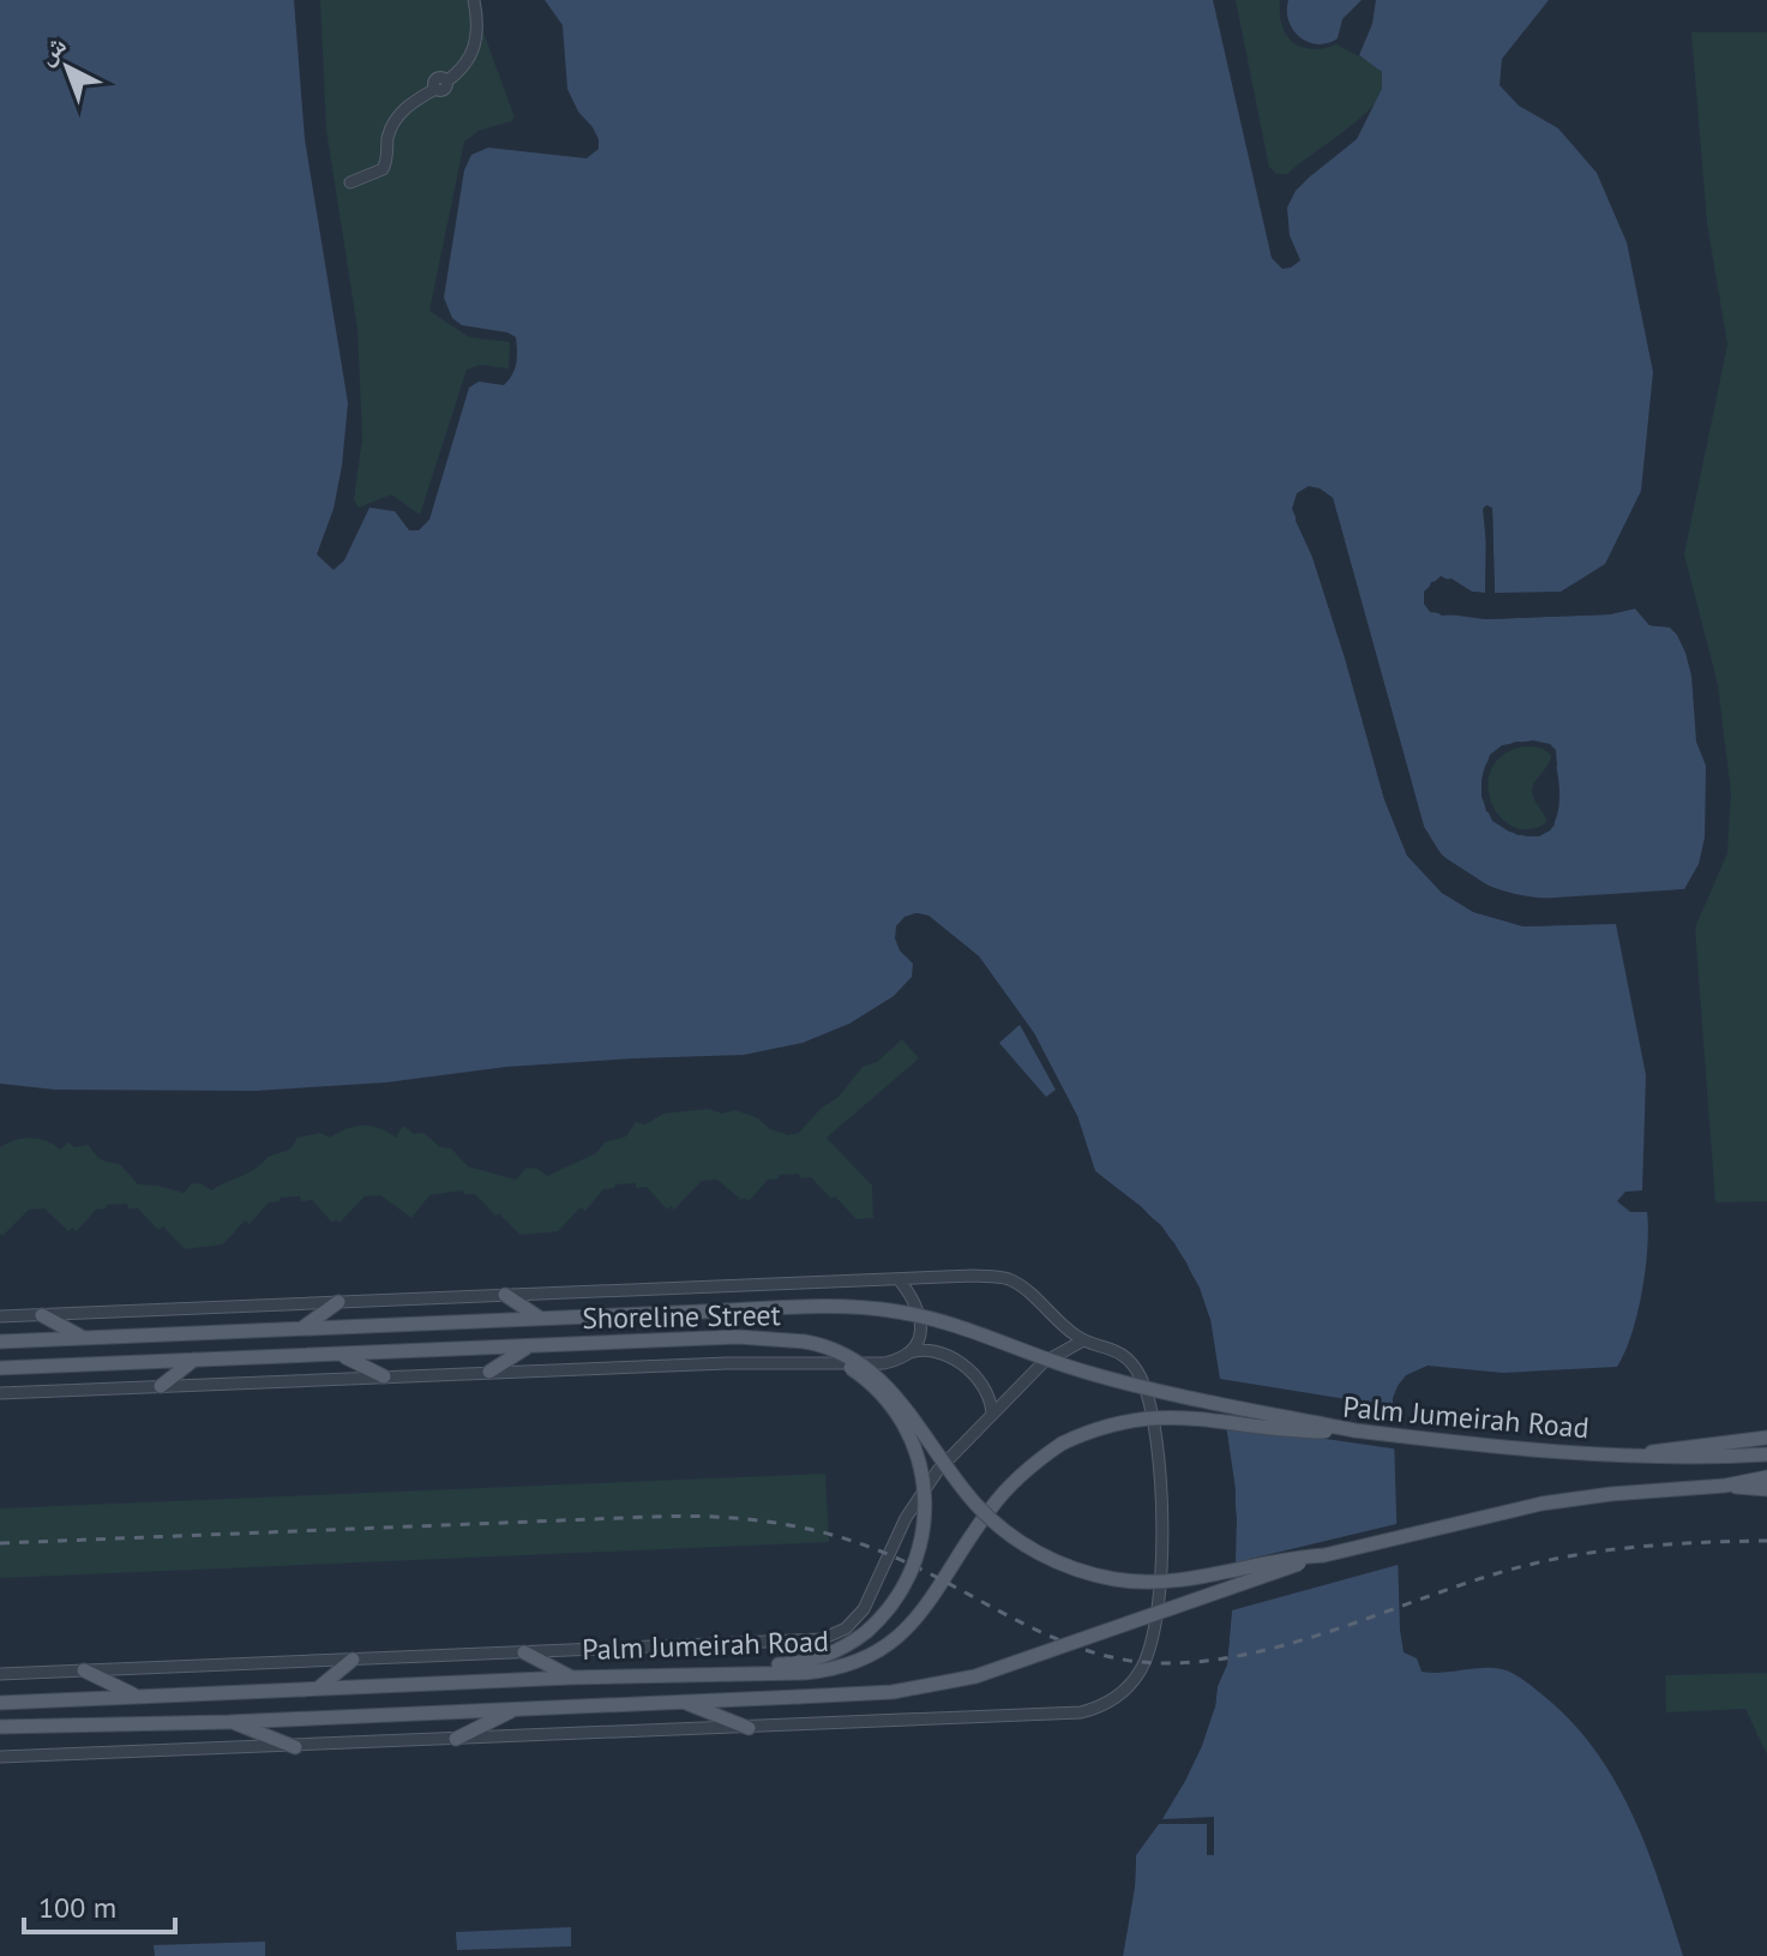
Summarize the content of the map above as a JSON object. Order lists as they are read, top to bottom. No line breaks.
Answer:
{"streets":{"main road":["Shoreline Street","Palm Jumeirah Road"]},"crossings":[["Shoreline Street","Palm Jumeirah Road"]],"scale_bar":"100 m","north":"top left"}
